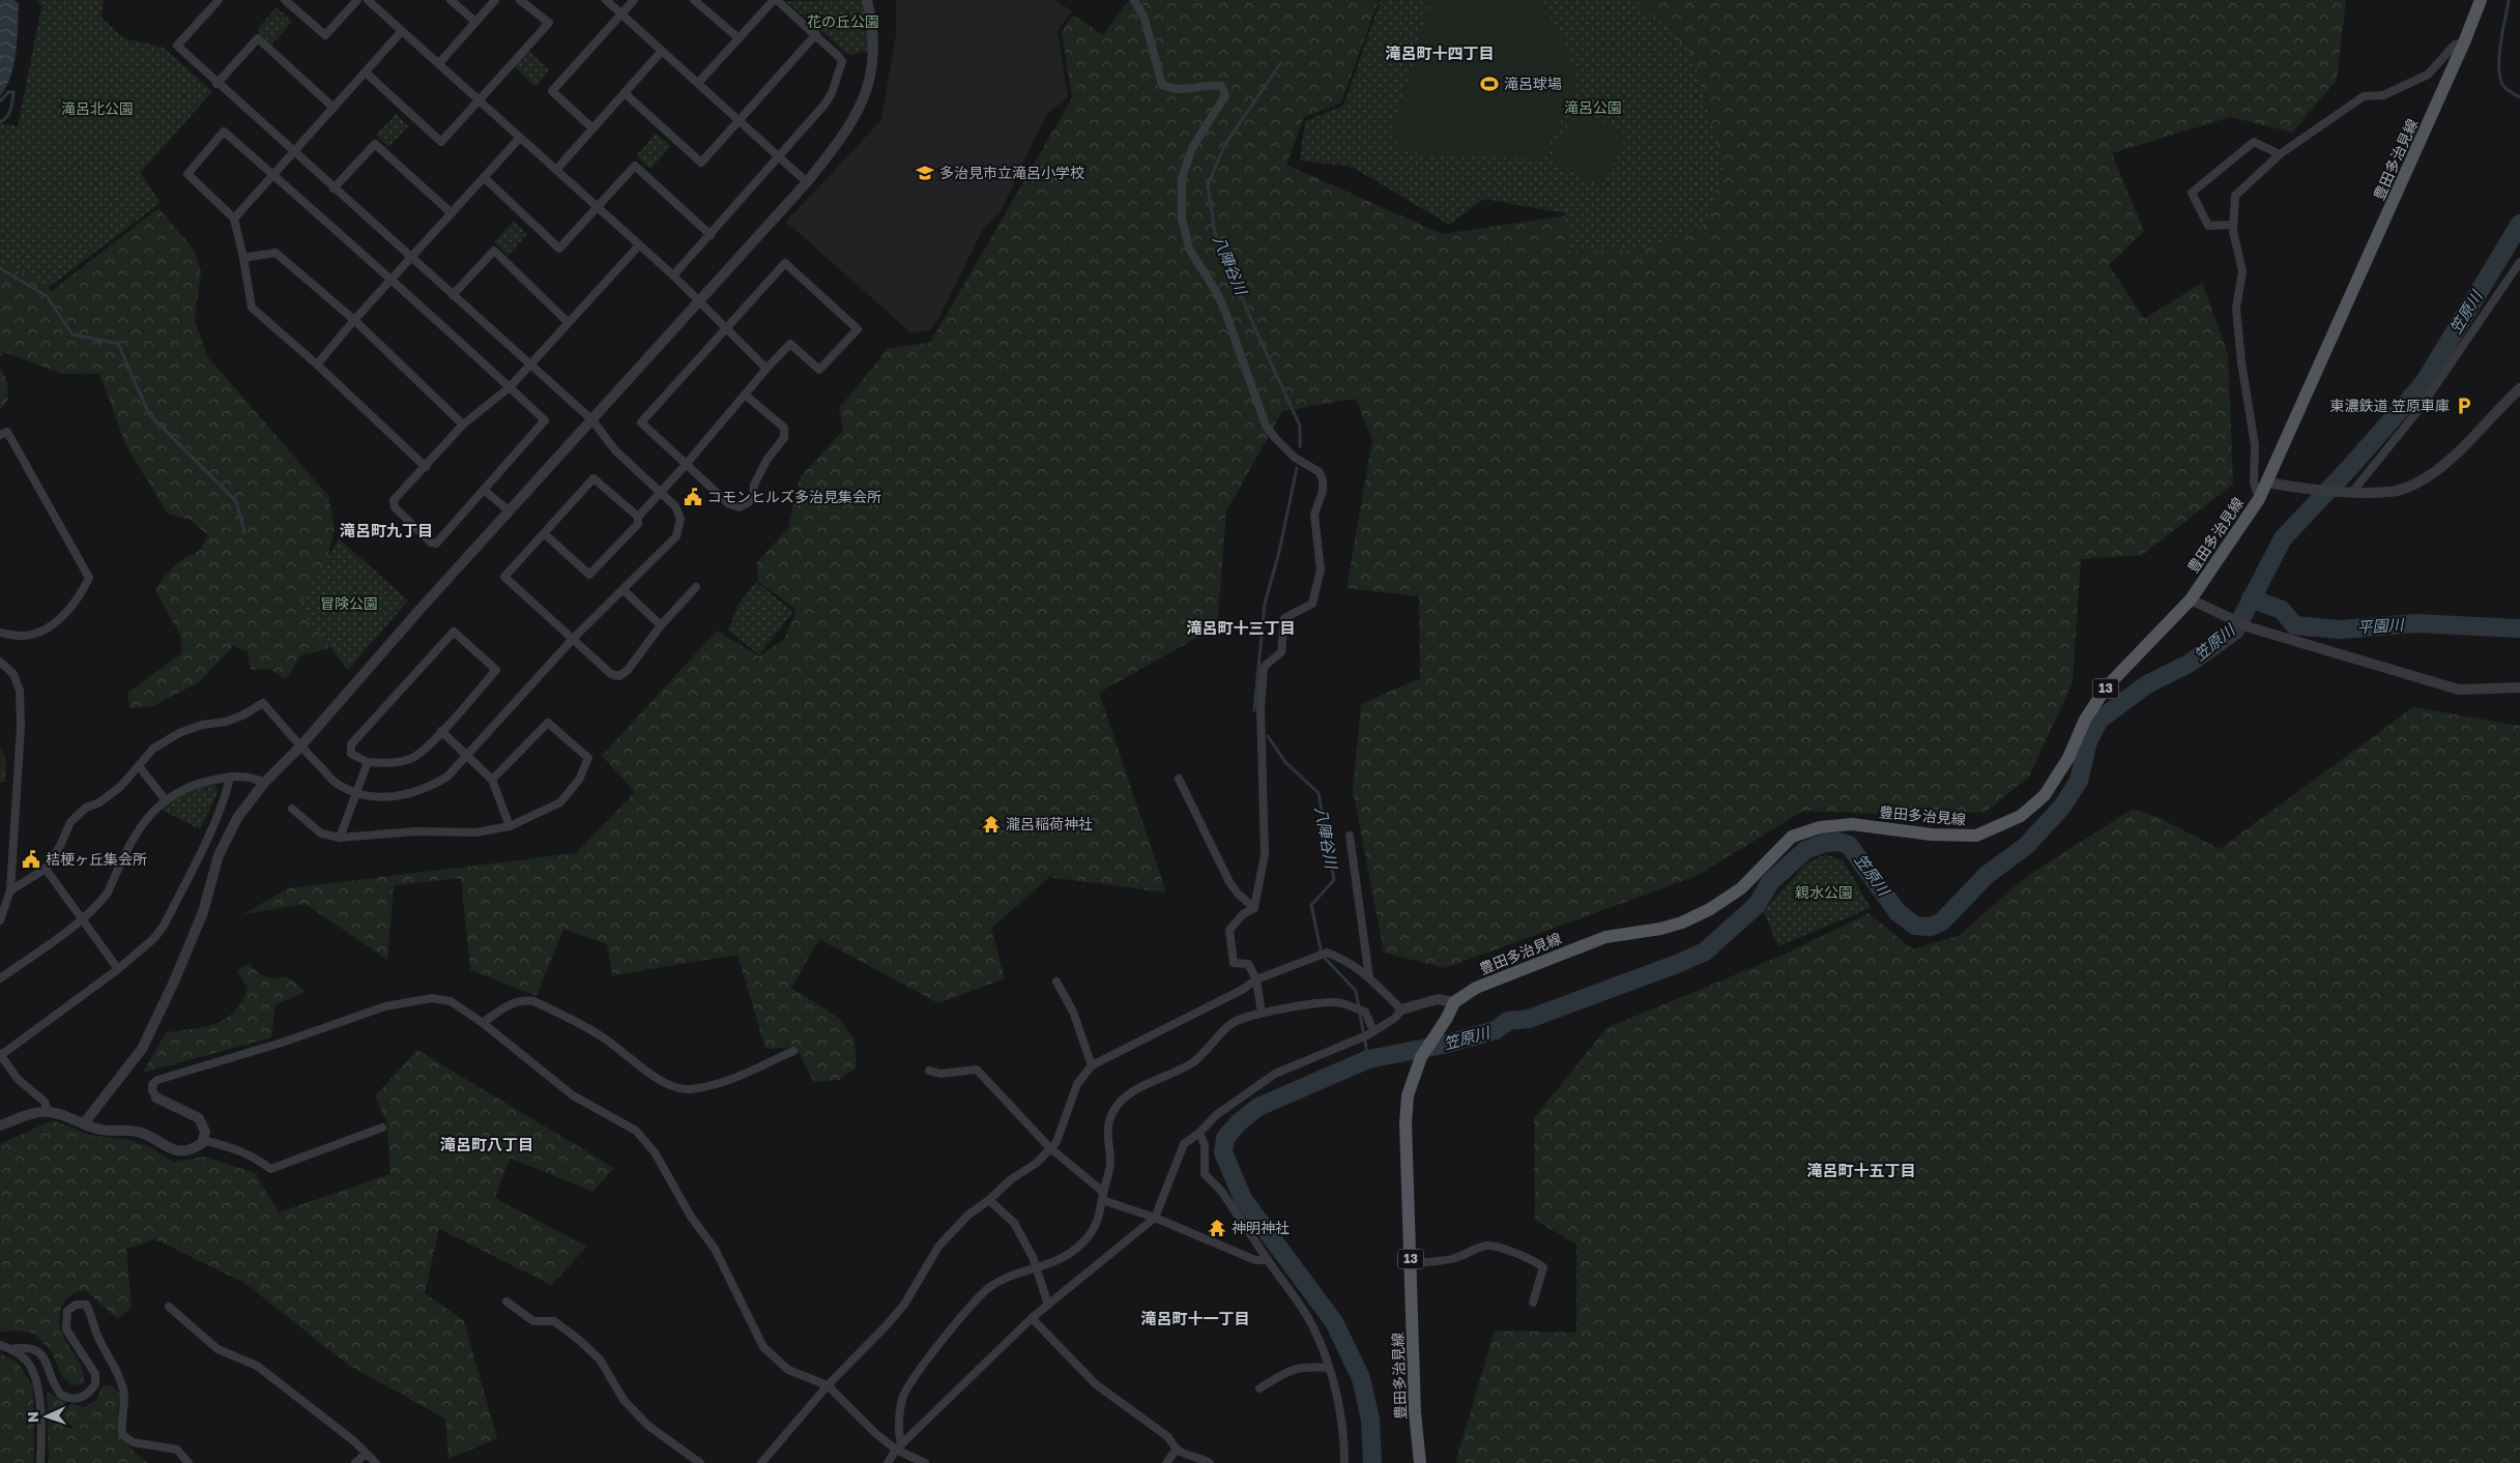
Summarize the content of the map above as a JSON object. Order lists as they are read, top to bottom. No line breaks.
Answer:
{"streets":{"main road":["豊田多治見線","13"]},"districts":["滝呂町十四丁目","滝呂町九丁目","滝呂町十三丁目","滝呂町八丁目","滝呂町十五丁目","滝呂町十一丁目"],"water":["八陣谷川","笠原川","平園川"],"parks":["花の丘公園","滝呂公園","滝呂北公園","冒険公園","親水公園"],"places":{"sports":["滝呂球場"],"school or university":["多治見市立滝呂小学校"],"parking":["東濃鉄道 笠原車庫"],"public building":["コモンヒルズ多治見集会所","桔梗ヶ丘集会所"],"temple":["瀧呂稲荷神社","神明神社"]},"north":"left"}
